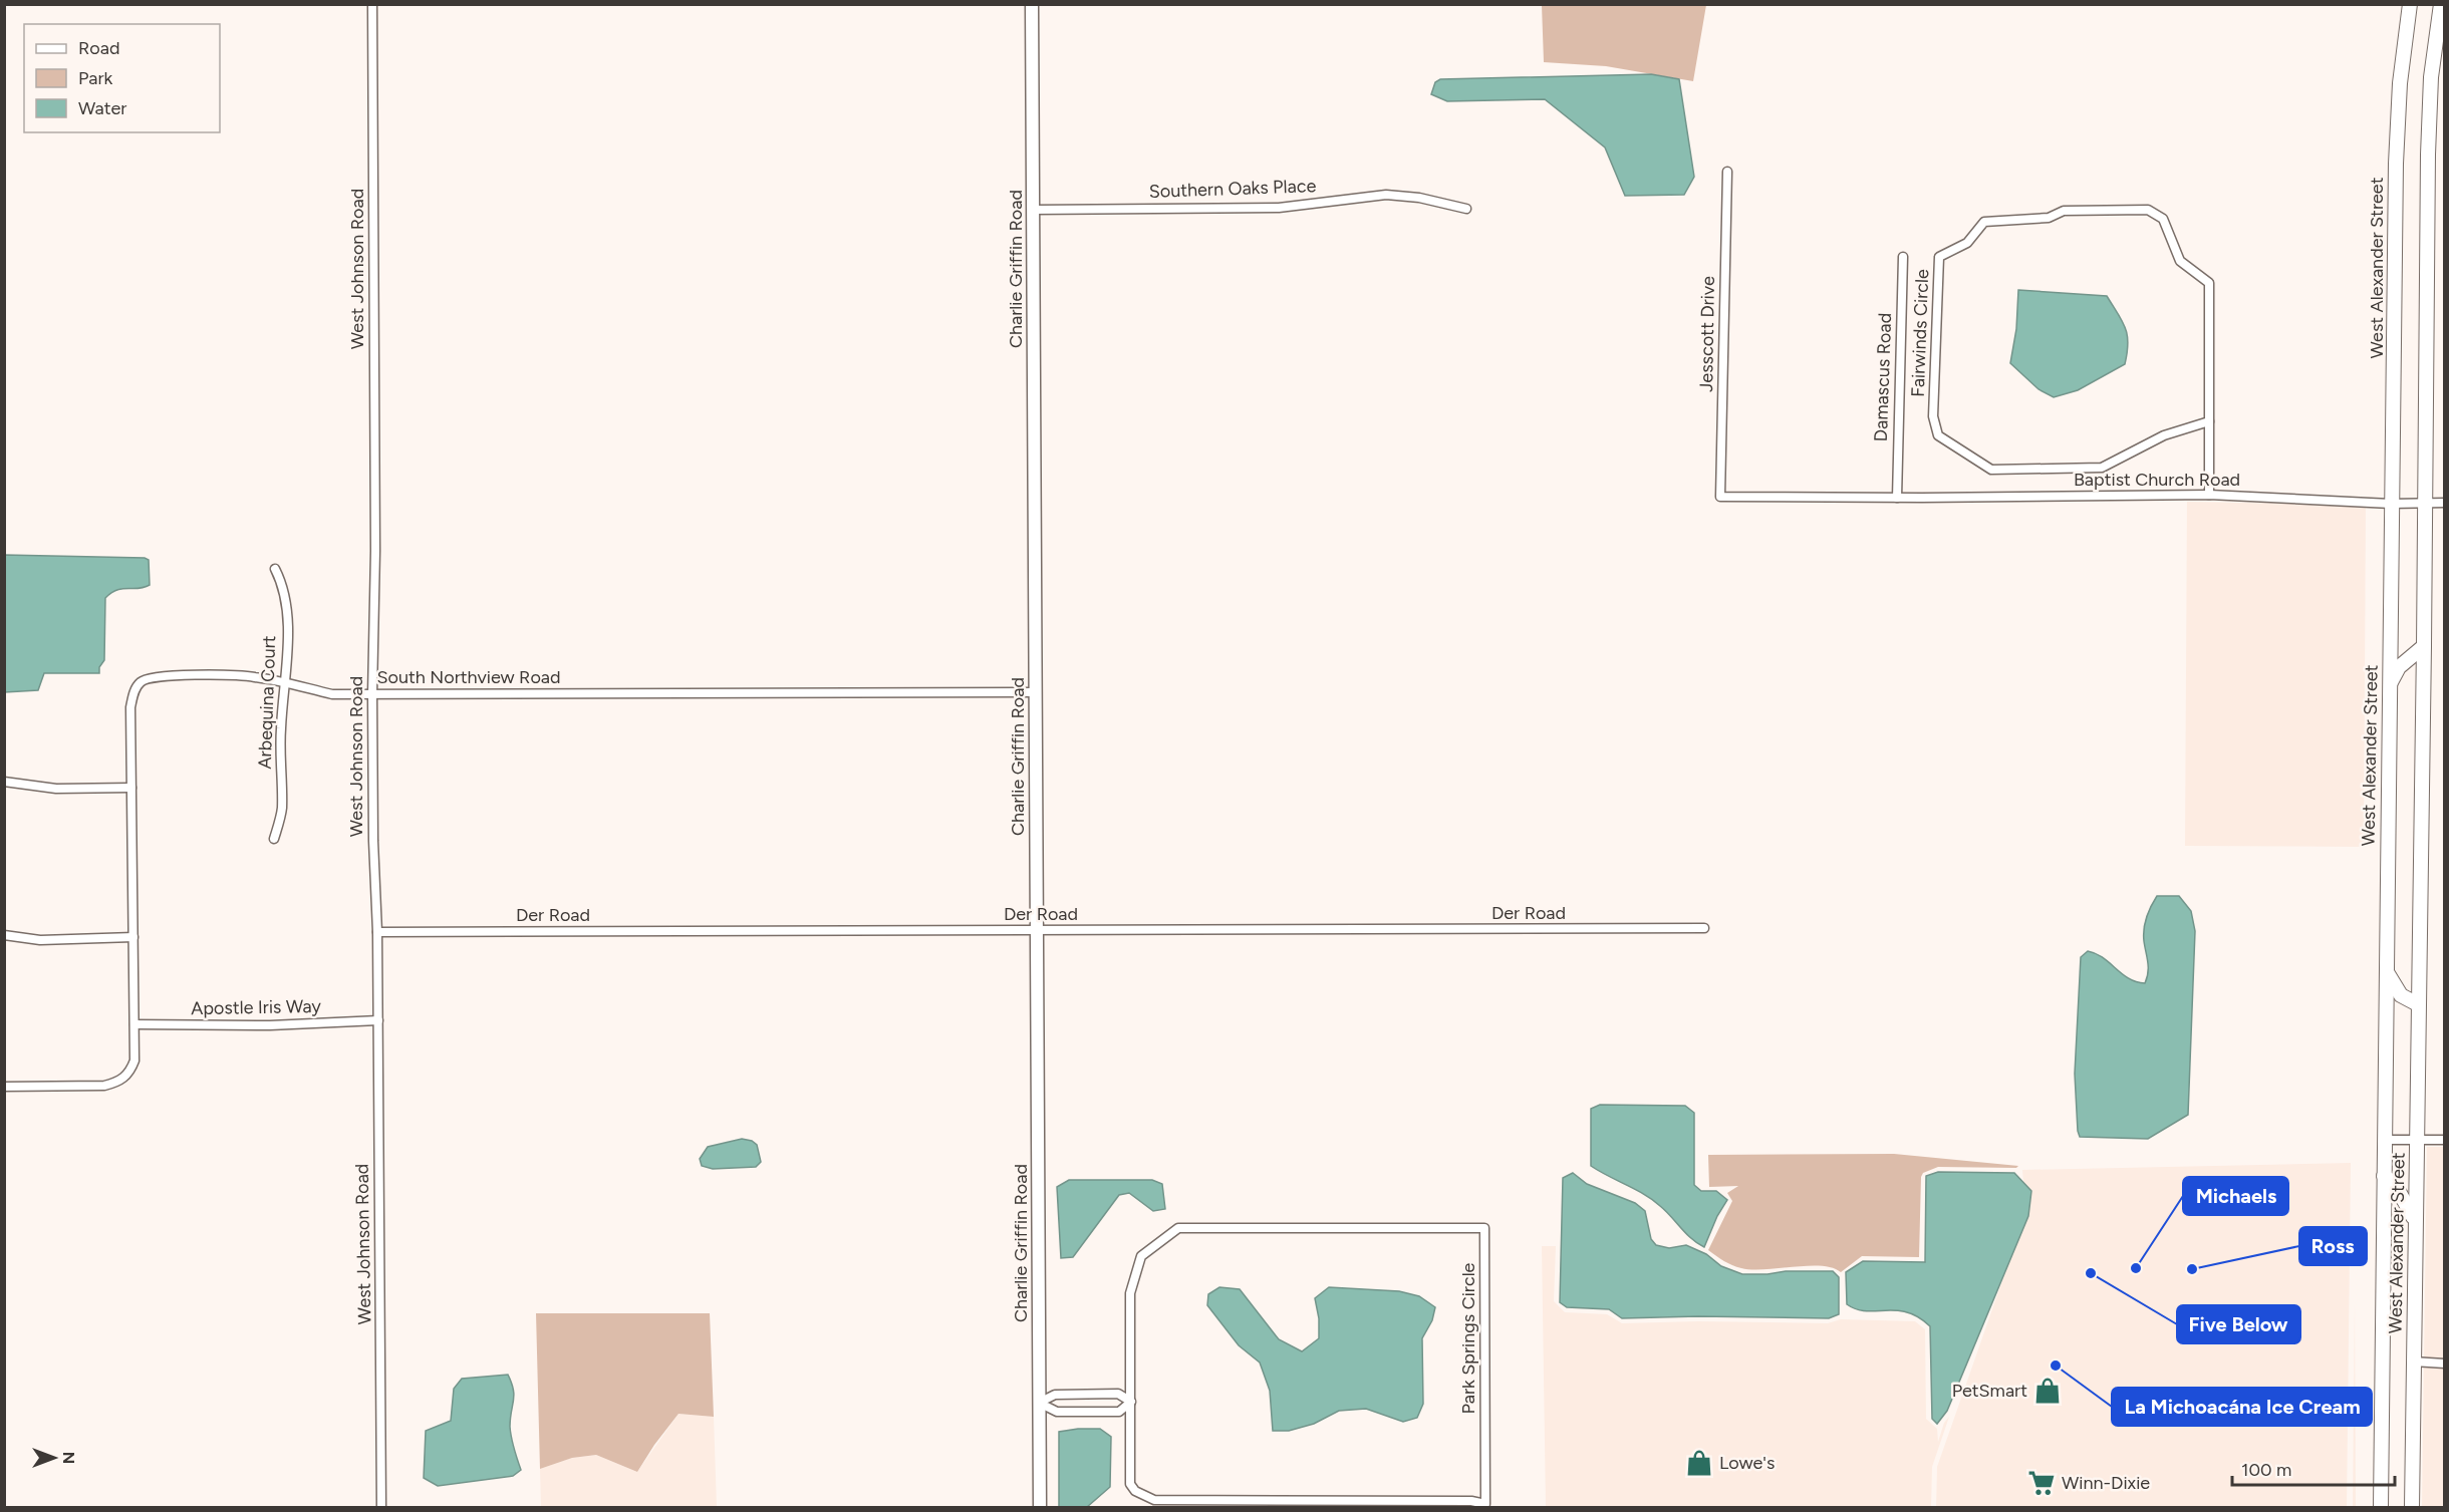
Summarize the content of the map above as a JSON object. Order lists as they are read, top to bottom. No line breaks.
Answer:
{"streets":{"main road":["West Alexander Street"],"street":["Southern Oaks Place","West Johnson Road","Charlie Griffin Road","Fairwinds Circle","Jesscott Drive","Damascus Road","Baptist Church Road","South Northview Road","Arbequina Court","Der Road","Apostle Iris Way","Park Springs Circle"]},"crossings":[["Southern Oaks Place","Charlie Griffin Road"],["West Alexander Street","Baptist Church Road"],["West Johnson Road","South Northview Road"],["West Johnson Road","Der Road"],["West Johnson Road","Apostle Iris Way"],["Charlie Griffin Road","South Northview Road"],["Charlie Griffin Road","Der Road"],["Fairwinds Circle","Baptist Church Road"],["Jesscott Drive","Baptist Church Road"],["Damascus Road","Baptist Church Road"],["South Northview Road","Arbequina Court"],["South Northview Road","Apostle Iris Way"]],"places":{"other":["Michaels","Ross","Five Below","La Michoacána Ice Cream"],"shop":["PetSmart","Lowe's"],"supermarket":["Winn-Dixie"]},"legend":["Road","Park","Water"],"scale_bar":"100 m","north":"right"}
